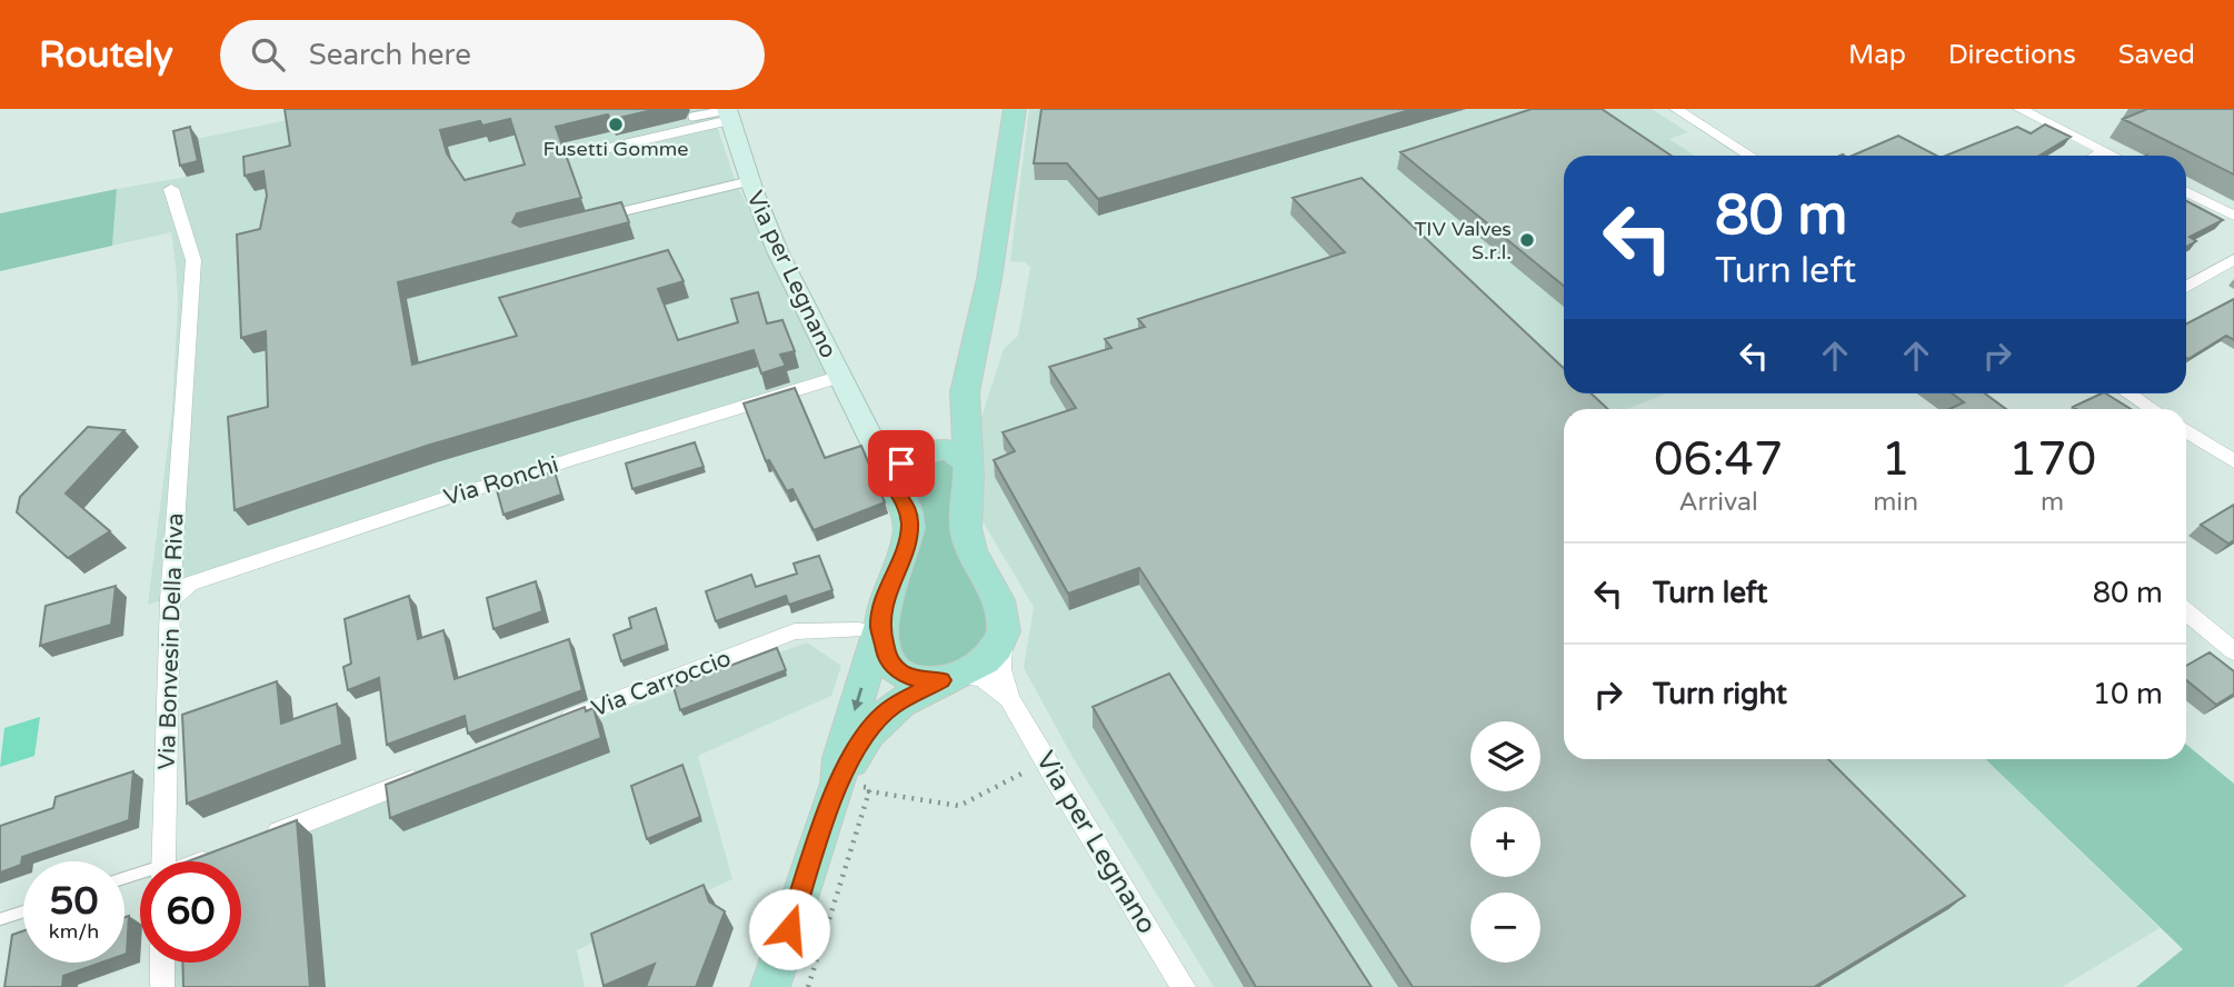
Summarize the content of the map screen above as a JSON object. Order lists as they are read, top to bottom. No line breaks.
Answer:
{"streets":{"street":["Via per Legnano","Via Ronchi","Via Bonvesin Della Riva","Via Carroccio"]},"crossings":[["Via per Legnano","Via Ronchi"],["Via Ronchi","Via Bonvesin Della Riva"]],"places":["Fusetti Gomme","TIV Valves S.r.l."],"page":{"header":"Routely","search":"Search here","nav":["Map","Directions","Saved"],"turn":["80 m","Turn left"],"eta":["06:47","Arrival","1","min","170","m"],"list":[{"name":"Turn left","value":"80 m"},{"name":"Turn right","value":"10 m"}],"map_buttons":["+","−"],"speed":"50 km/h","limit":"60"}}
